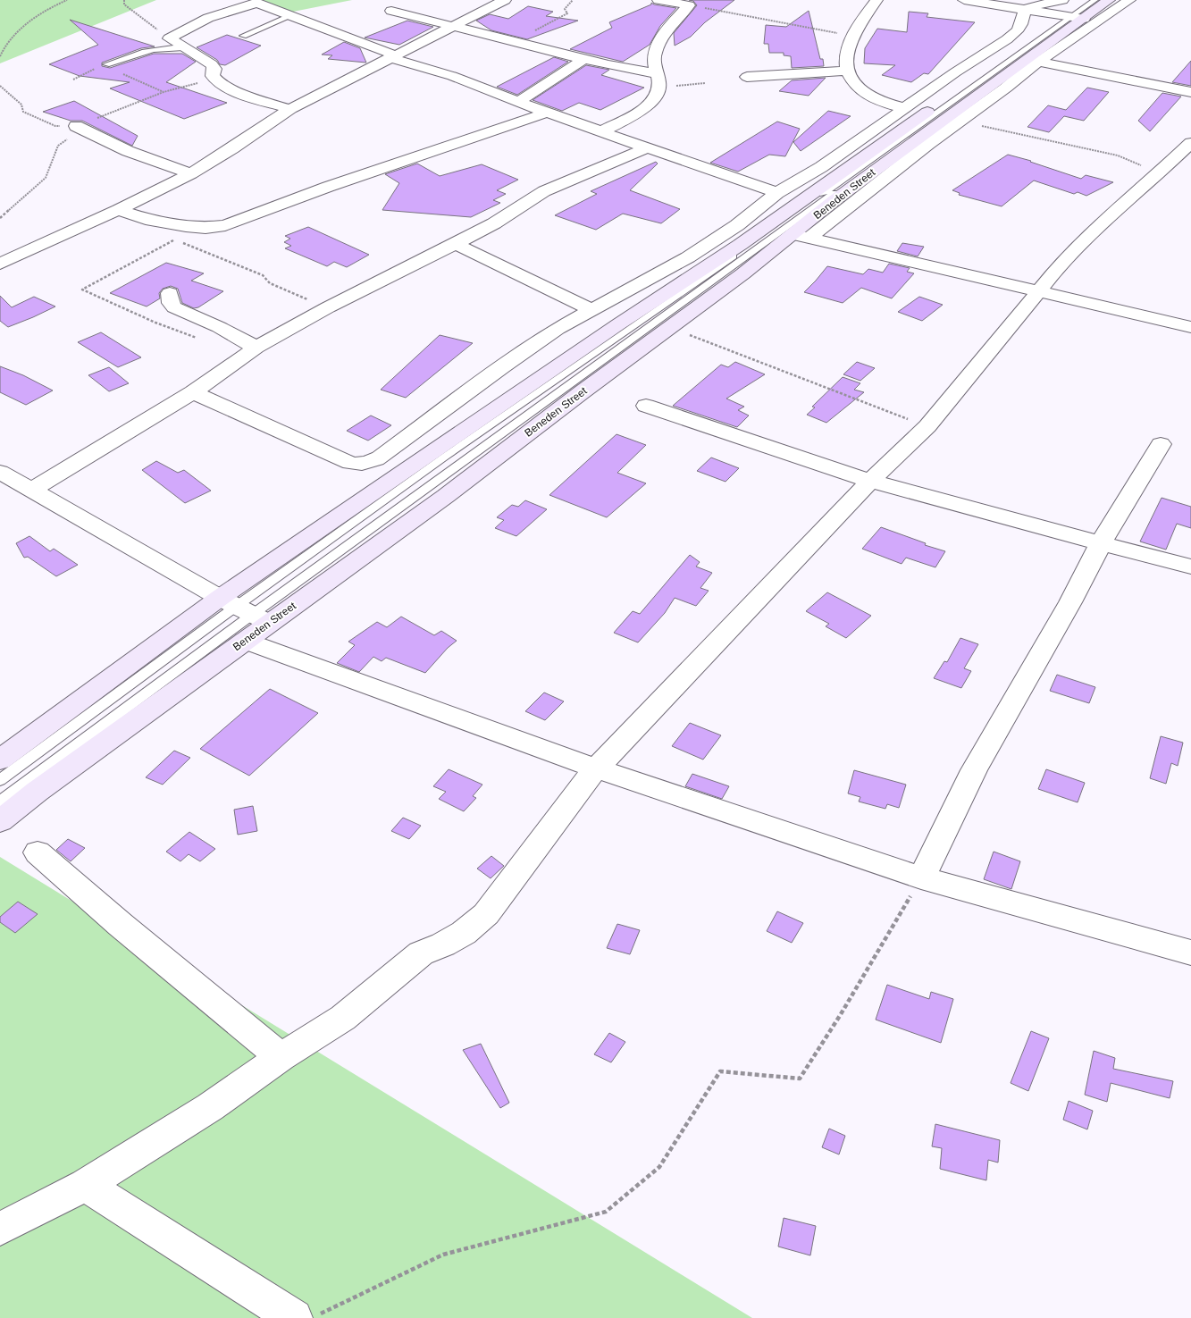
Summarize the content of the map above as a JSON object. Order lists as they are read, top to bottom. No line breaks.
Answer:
{"streets":{"main road":["Beneden Street"]}}
